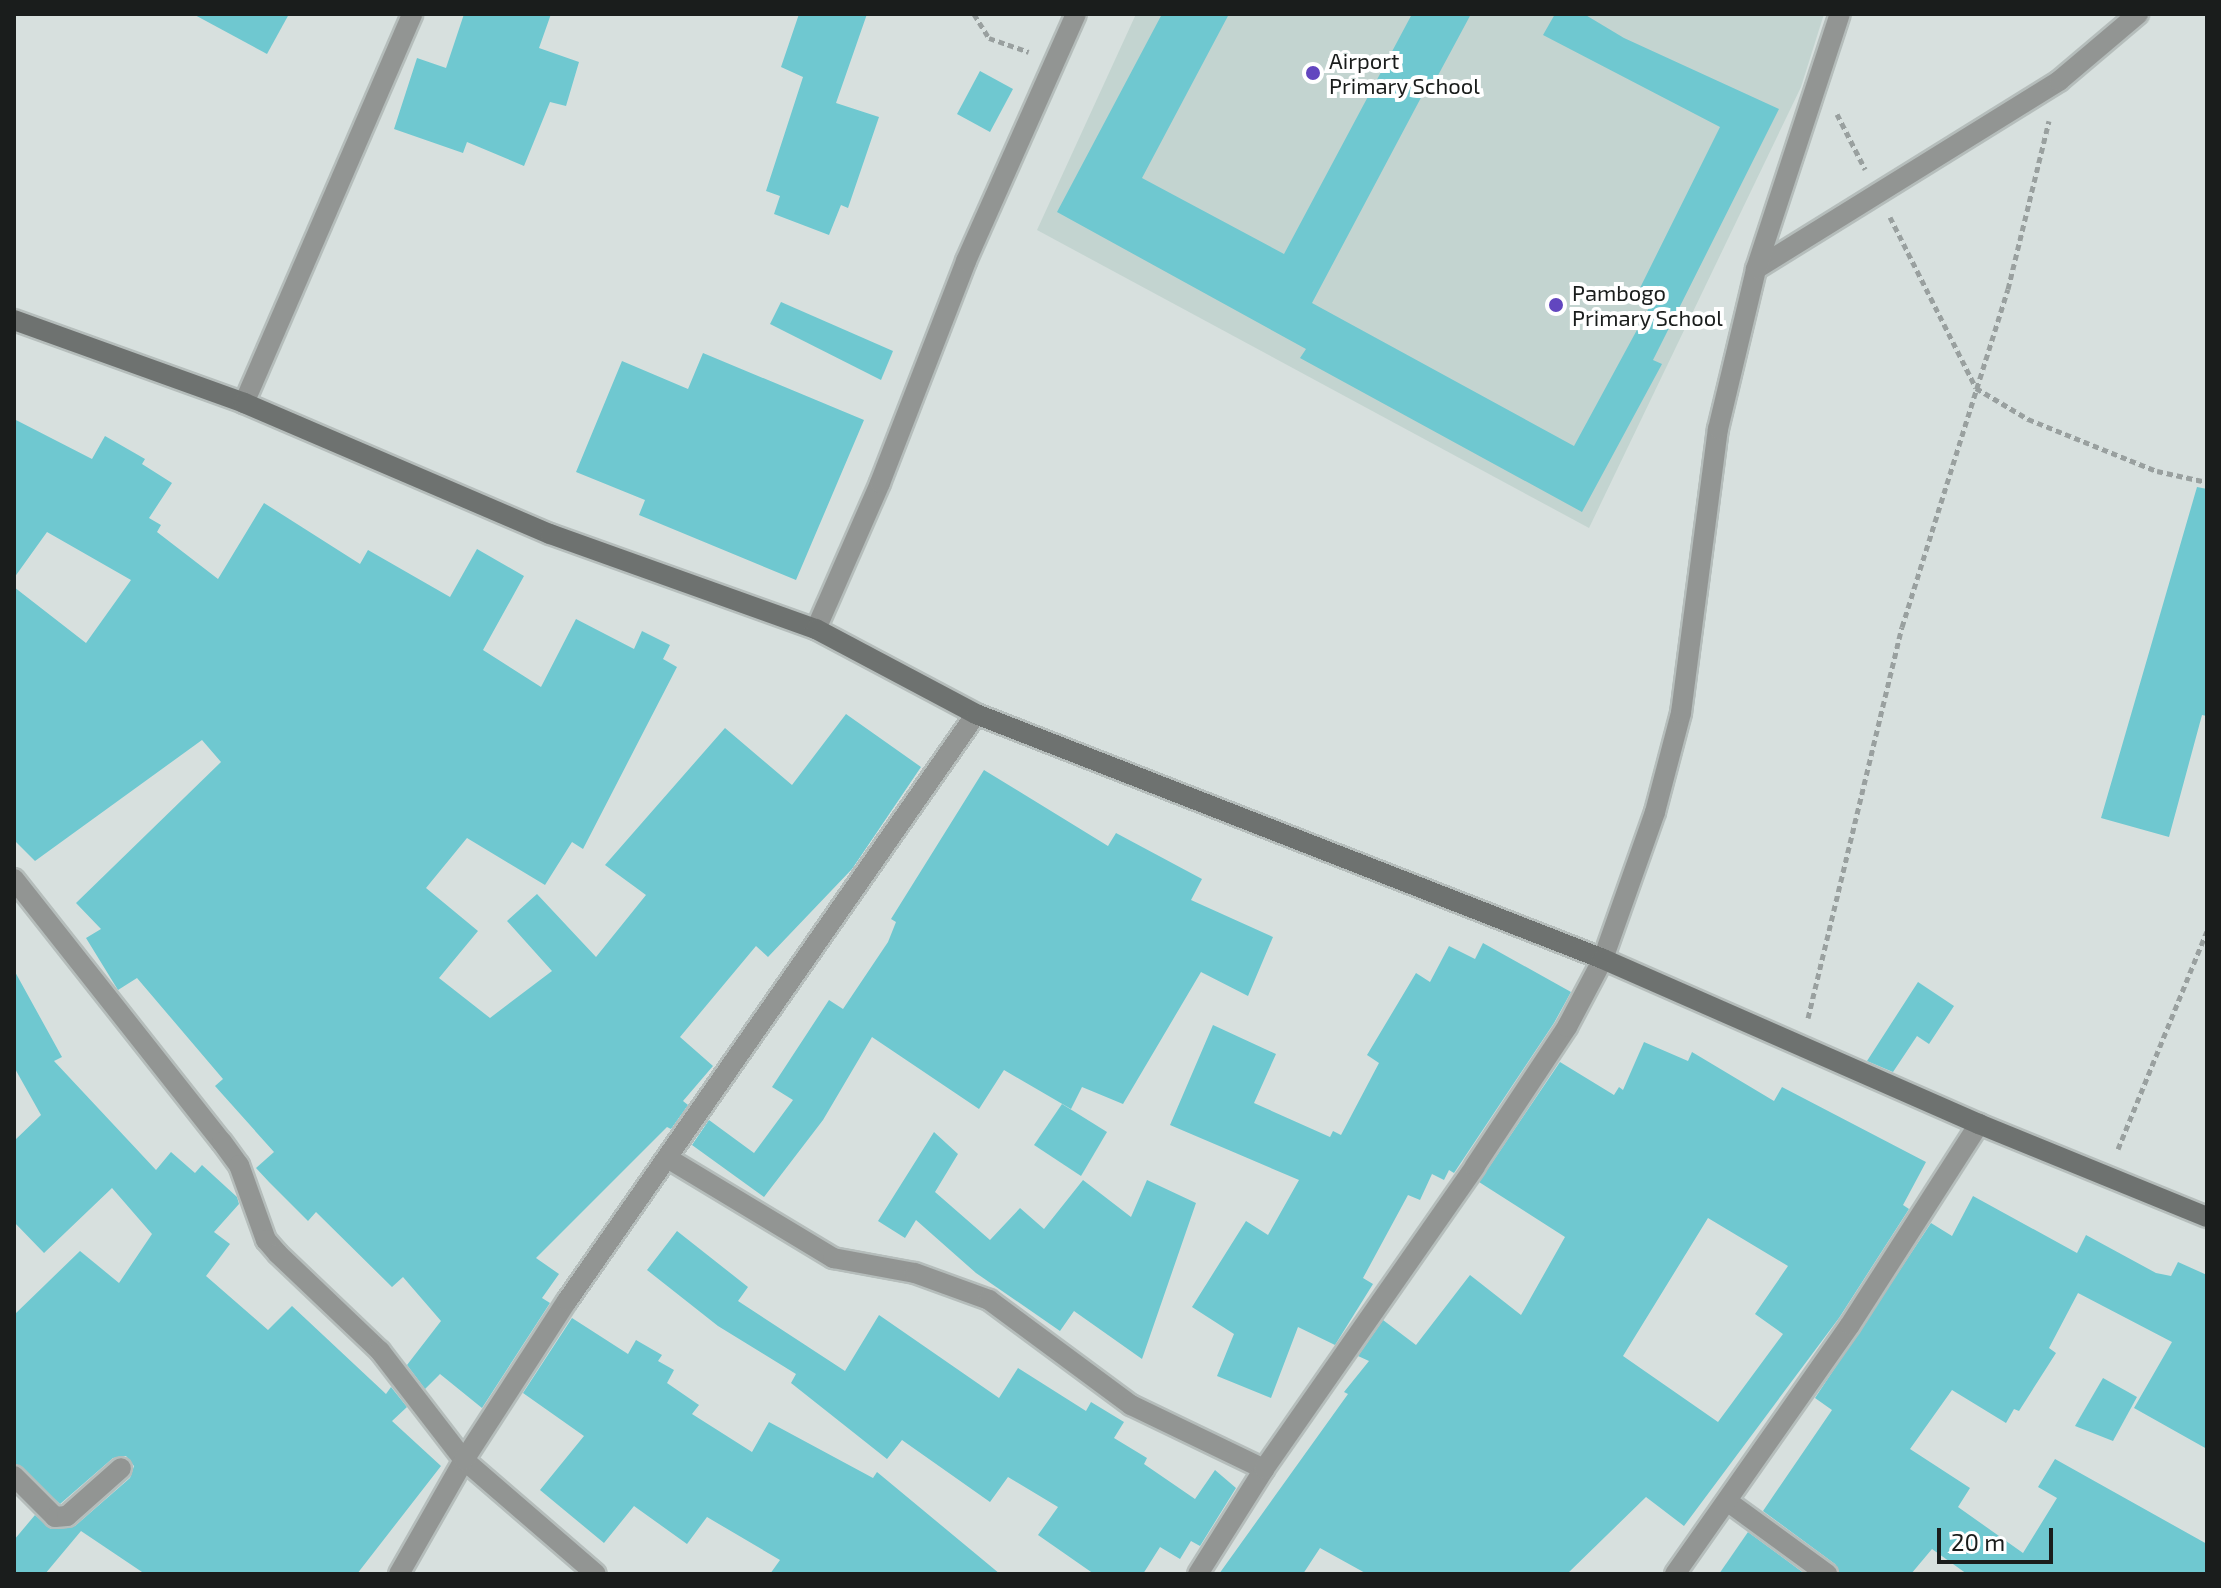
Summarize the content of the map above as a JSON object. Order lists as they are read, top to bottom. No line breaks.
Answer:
{"places":["Airport Primary School","Pambogo Primary School"],"scale_bar":"20 m"}
